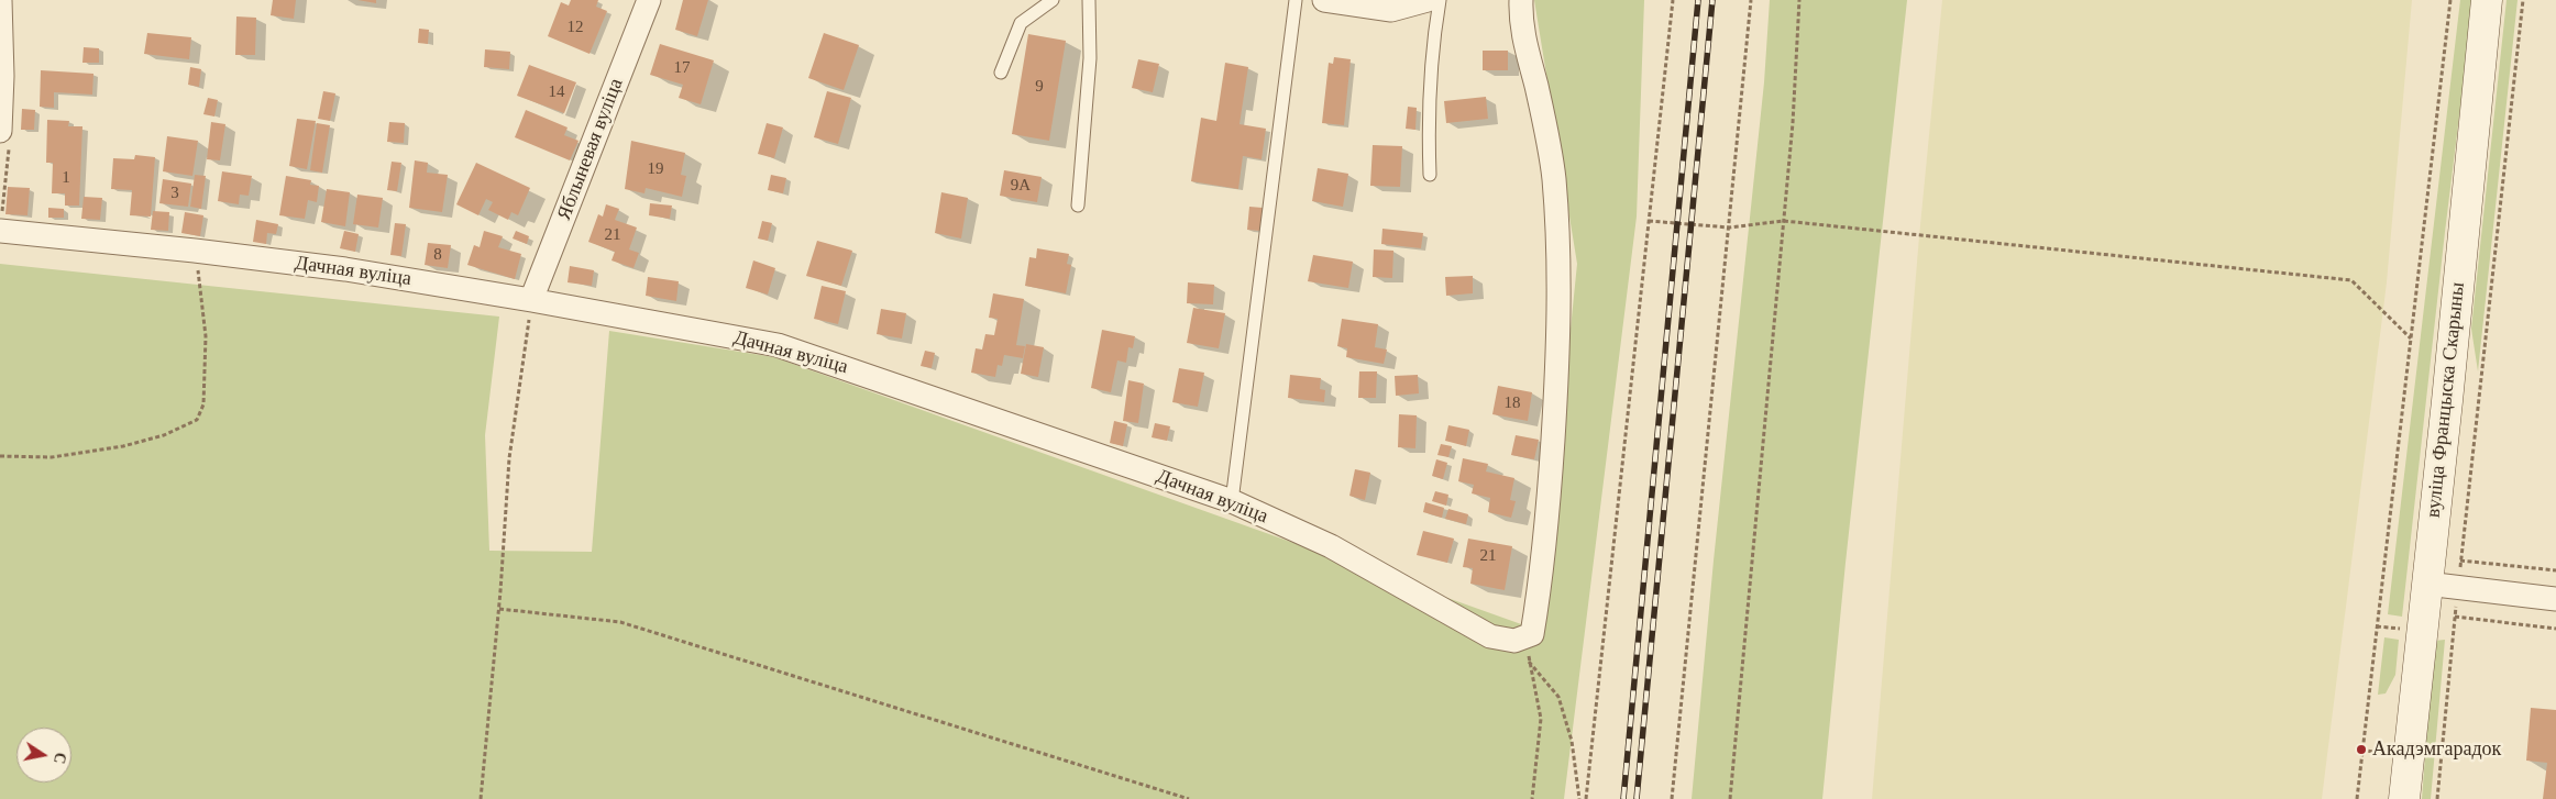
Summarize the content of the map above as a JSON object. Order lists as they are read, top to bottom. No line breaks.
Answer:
{"streets":{"main road":["вуліца Францыска Скарыны"],"street":["Яблыневая вуліца","Дачная вуліца"]},"crossings":[["Яблыневая вуліца","Дачная вуліца"]],"places":["Акадэмгарадок"],"house_numbers":["12","17","9","14","19","1","9А","3","21","8","18","21"],"north":"right"}
